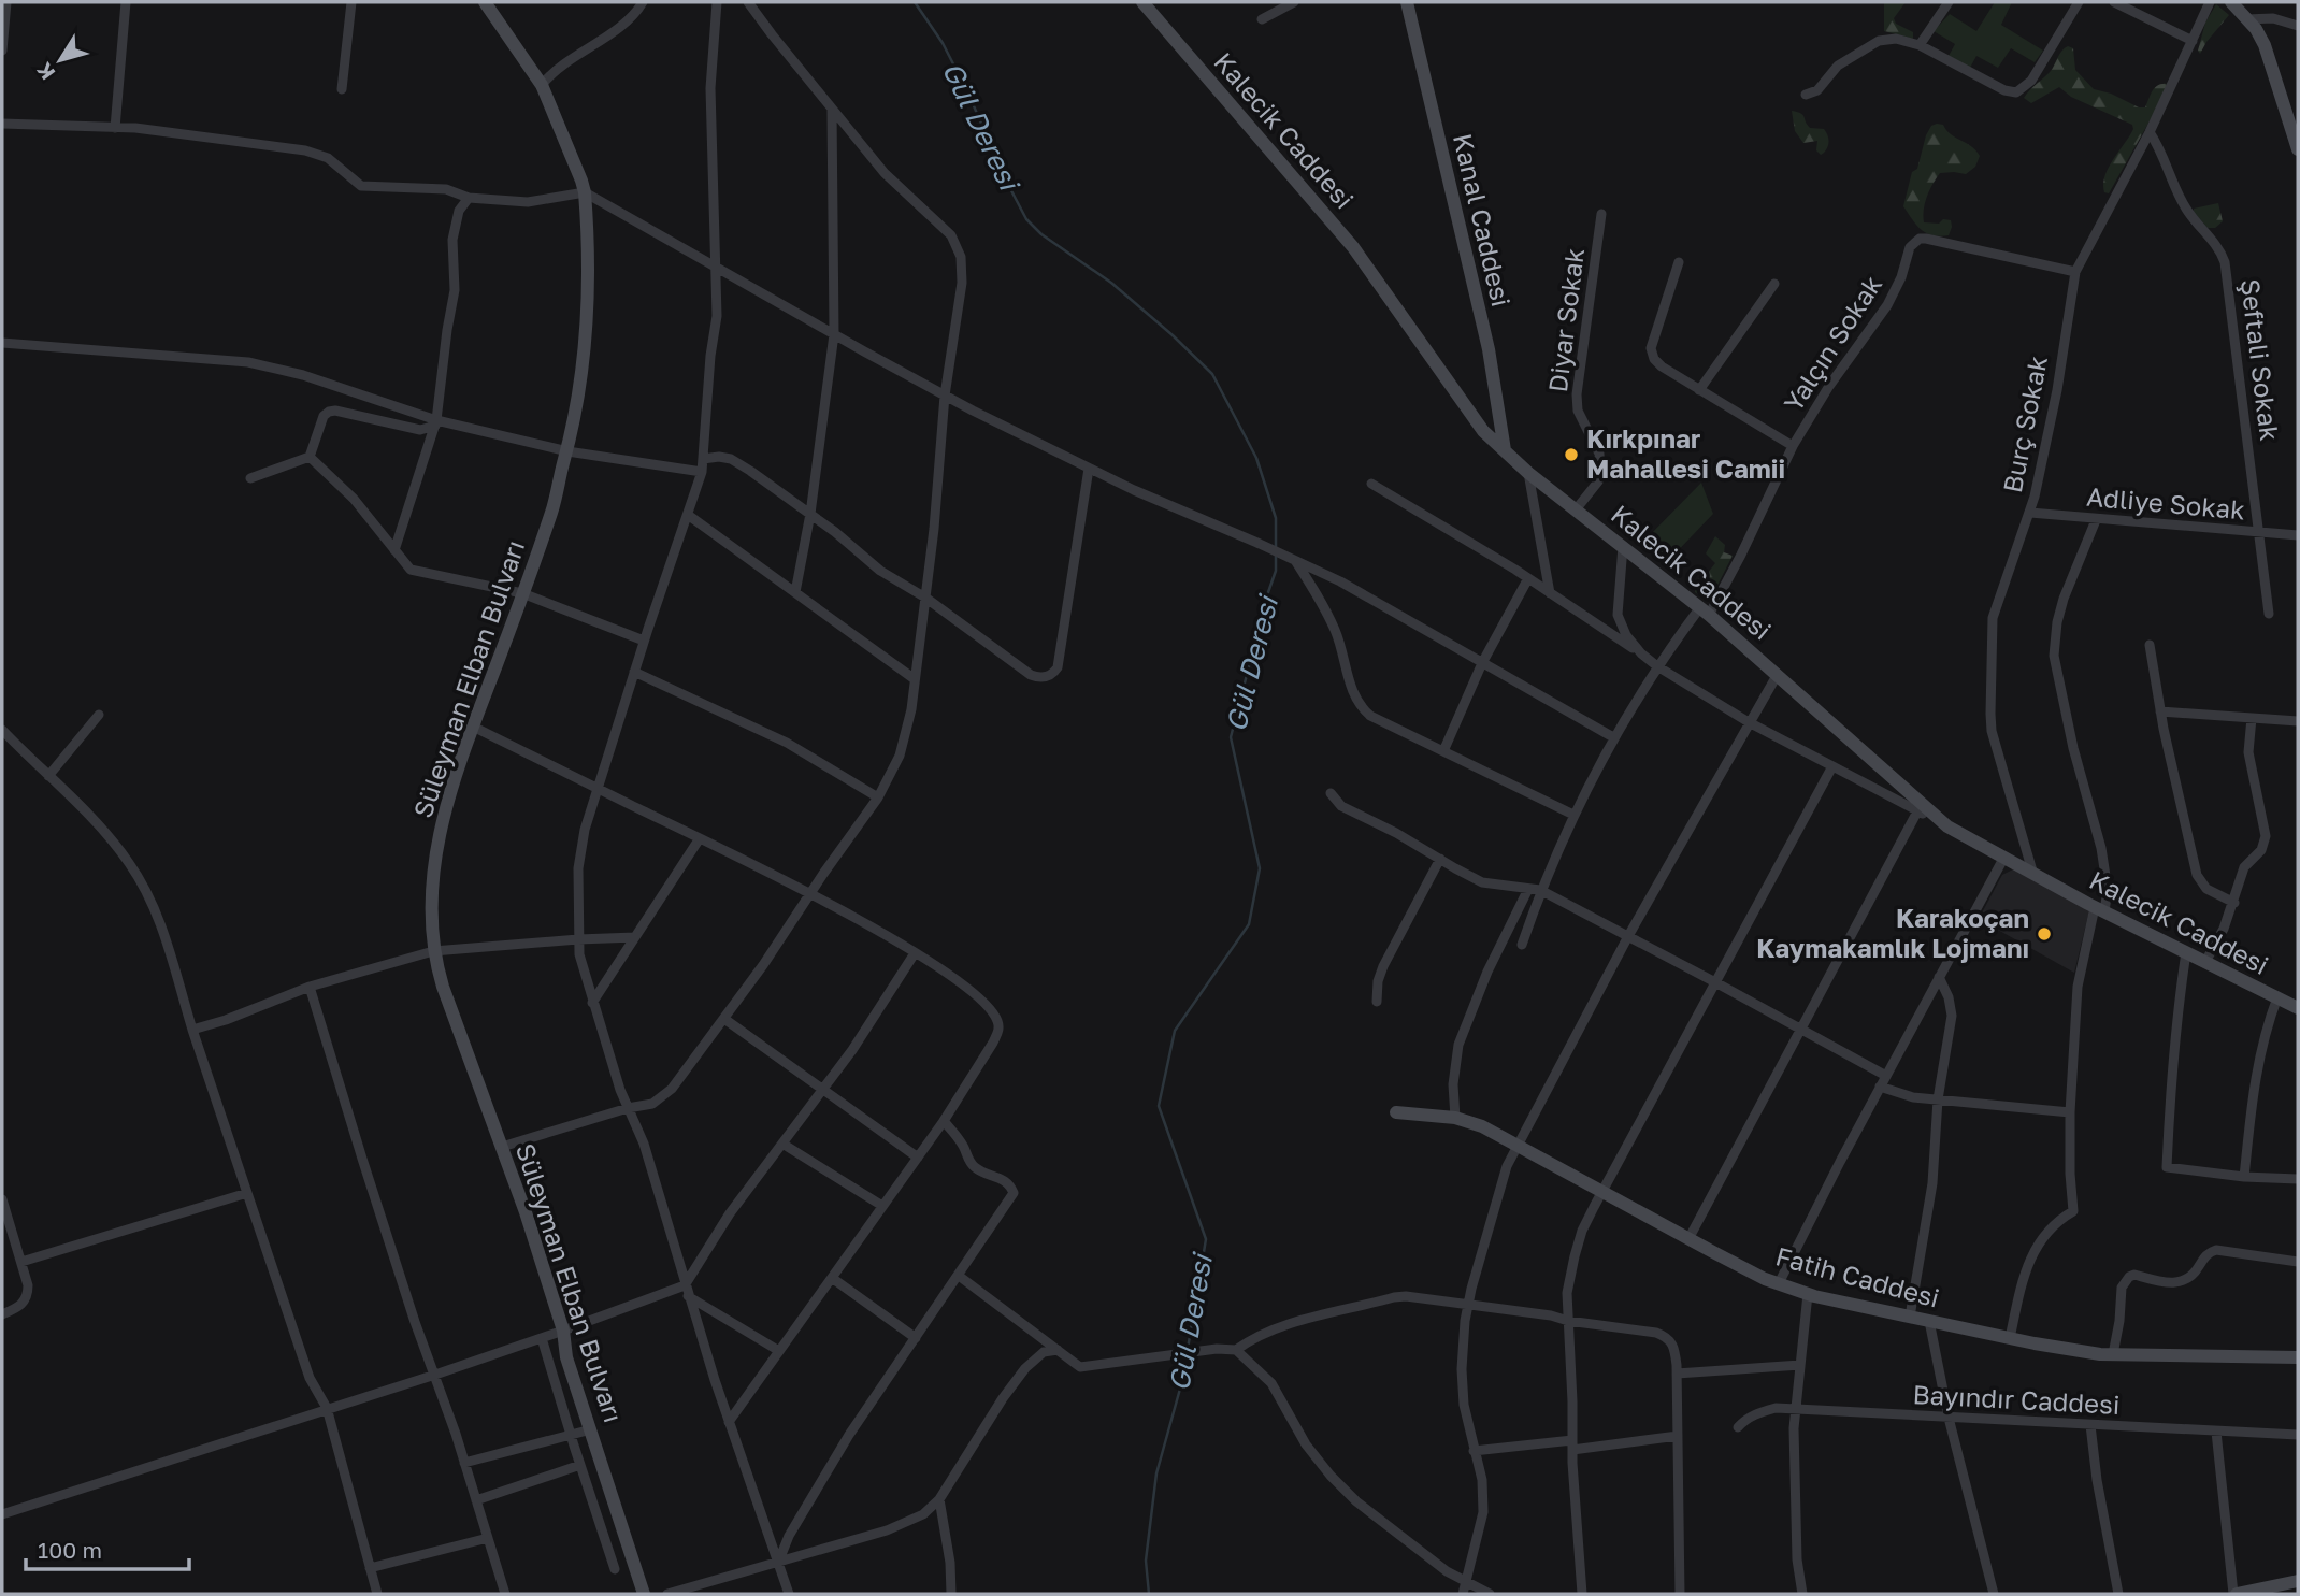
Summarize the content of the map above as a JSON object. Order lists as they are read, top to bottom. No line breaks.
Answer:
{"streets":{"street":["Kalecik Caddesi","Kanal Caddesi","Diyar Sokak","Yalçın Sokak","Şeftali Sokak","Burç Sokak","Adliye Sokak","Süleyman Elban Bulvarı","Fatih Caddesi","Bayındır Caddesi"]},"crossings":[["Kalecik Caddesi","Kanal Caddesi"],["Kalecik Caddesi","Diyar Sokak"],["Kalecik Caddesi","Yalçın Sokak"],["Kalecik Caddesi","Burç Sokak"],["Yalçın Sokak","Burç Sokak"],["Şeftali Sokak","Burç Sokak"],["Şeftali Sokak","Adliye Sokak"],["Burç Sokak","Adliye Sokak"]],"water":["Gül Deresi"],"places":["Kırkpınar Mahallesi Camii","Karakoçan Kaymakamlık Lojmanı"],"scale_bar":"100 m","north":"bottom left"}
